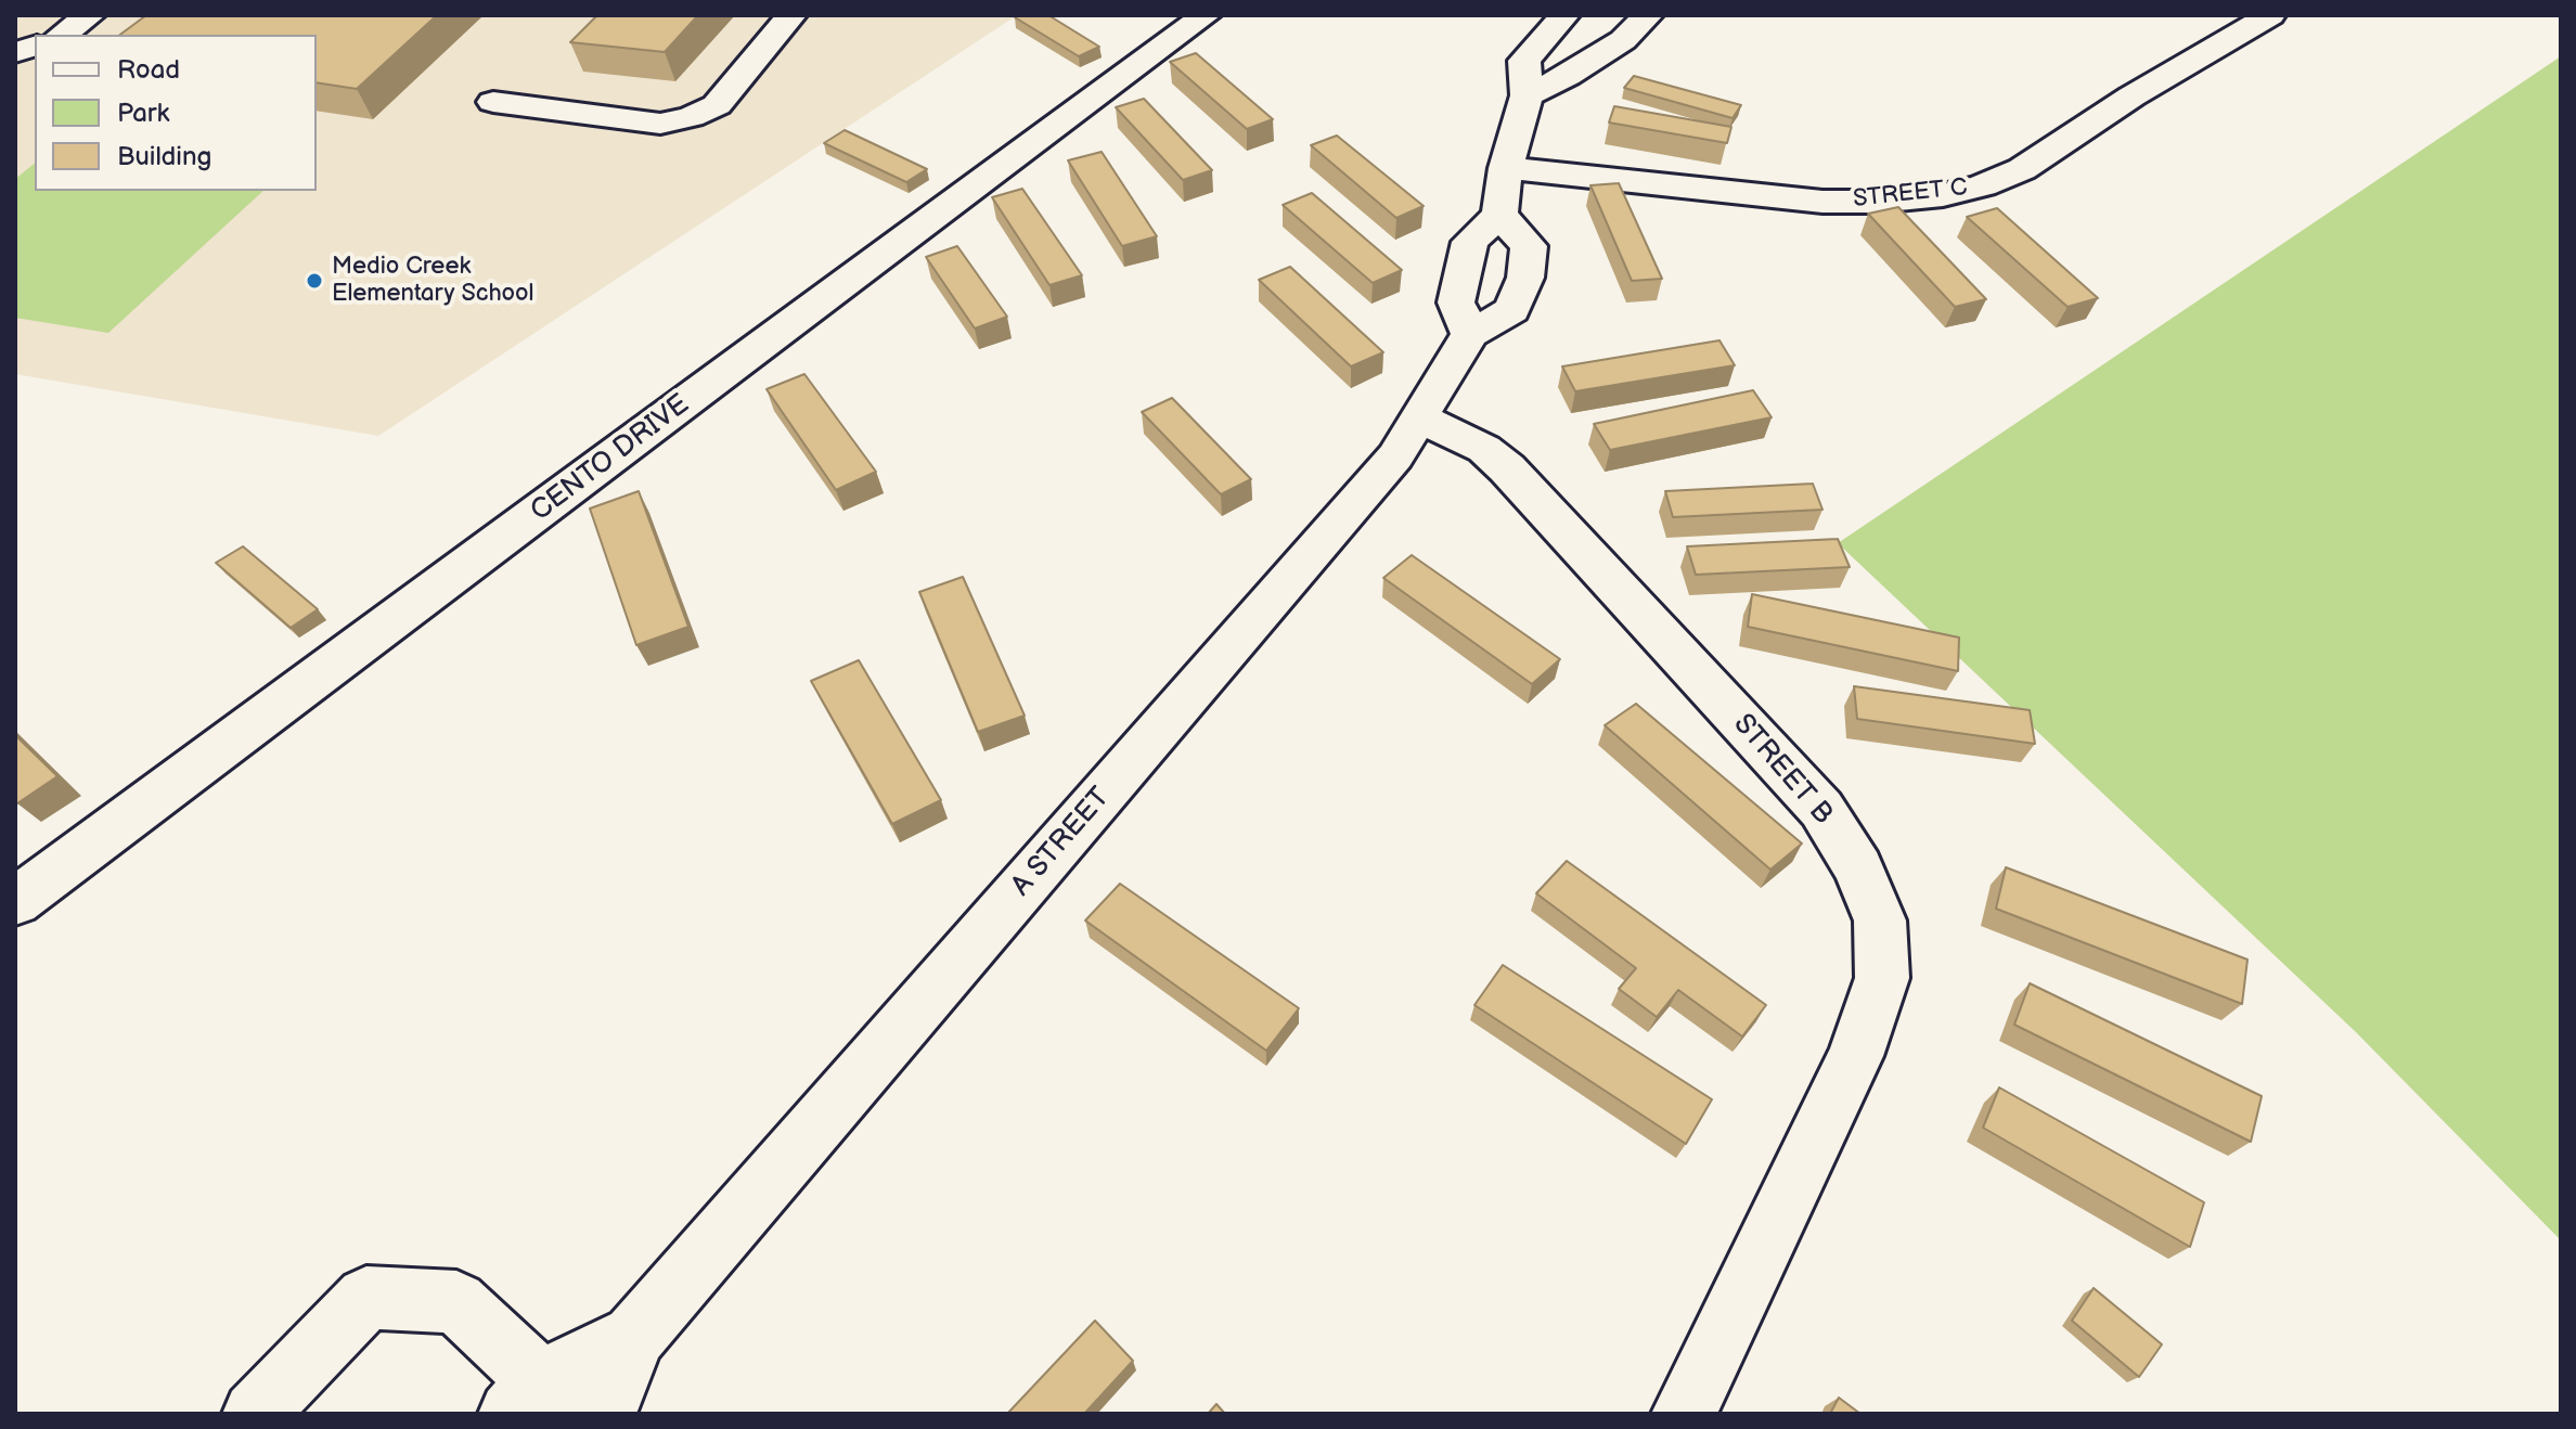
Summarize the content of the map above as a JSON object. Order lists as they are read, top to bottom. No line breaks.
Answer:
{"streets":{"street":["STREET C","CENTO DRIVE","STREET B","A STREET"]},"crossings":[["STREET B","A STREET"]],"places":["Medio Creek Elementary School"],"legend":["Road","Park","Building"]}
